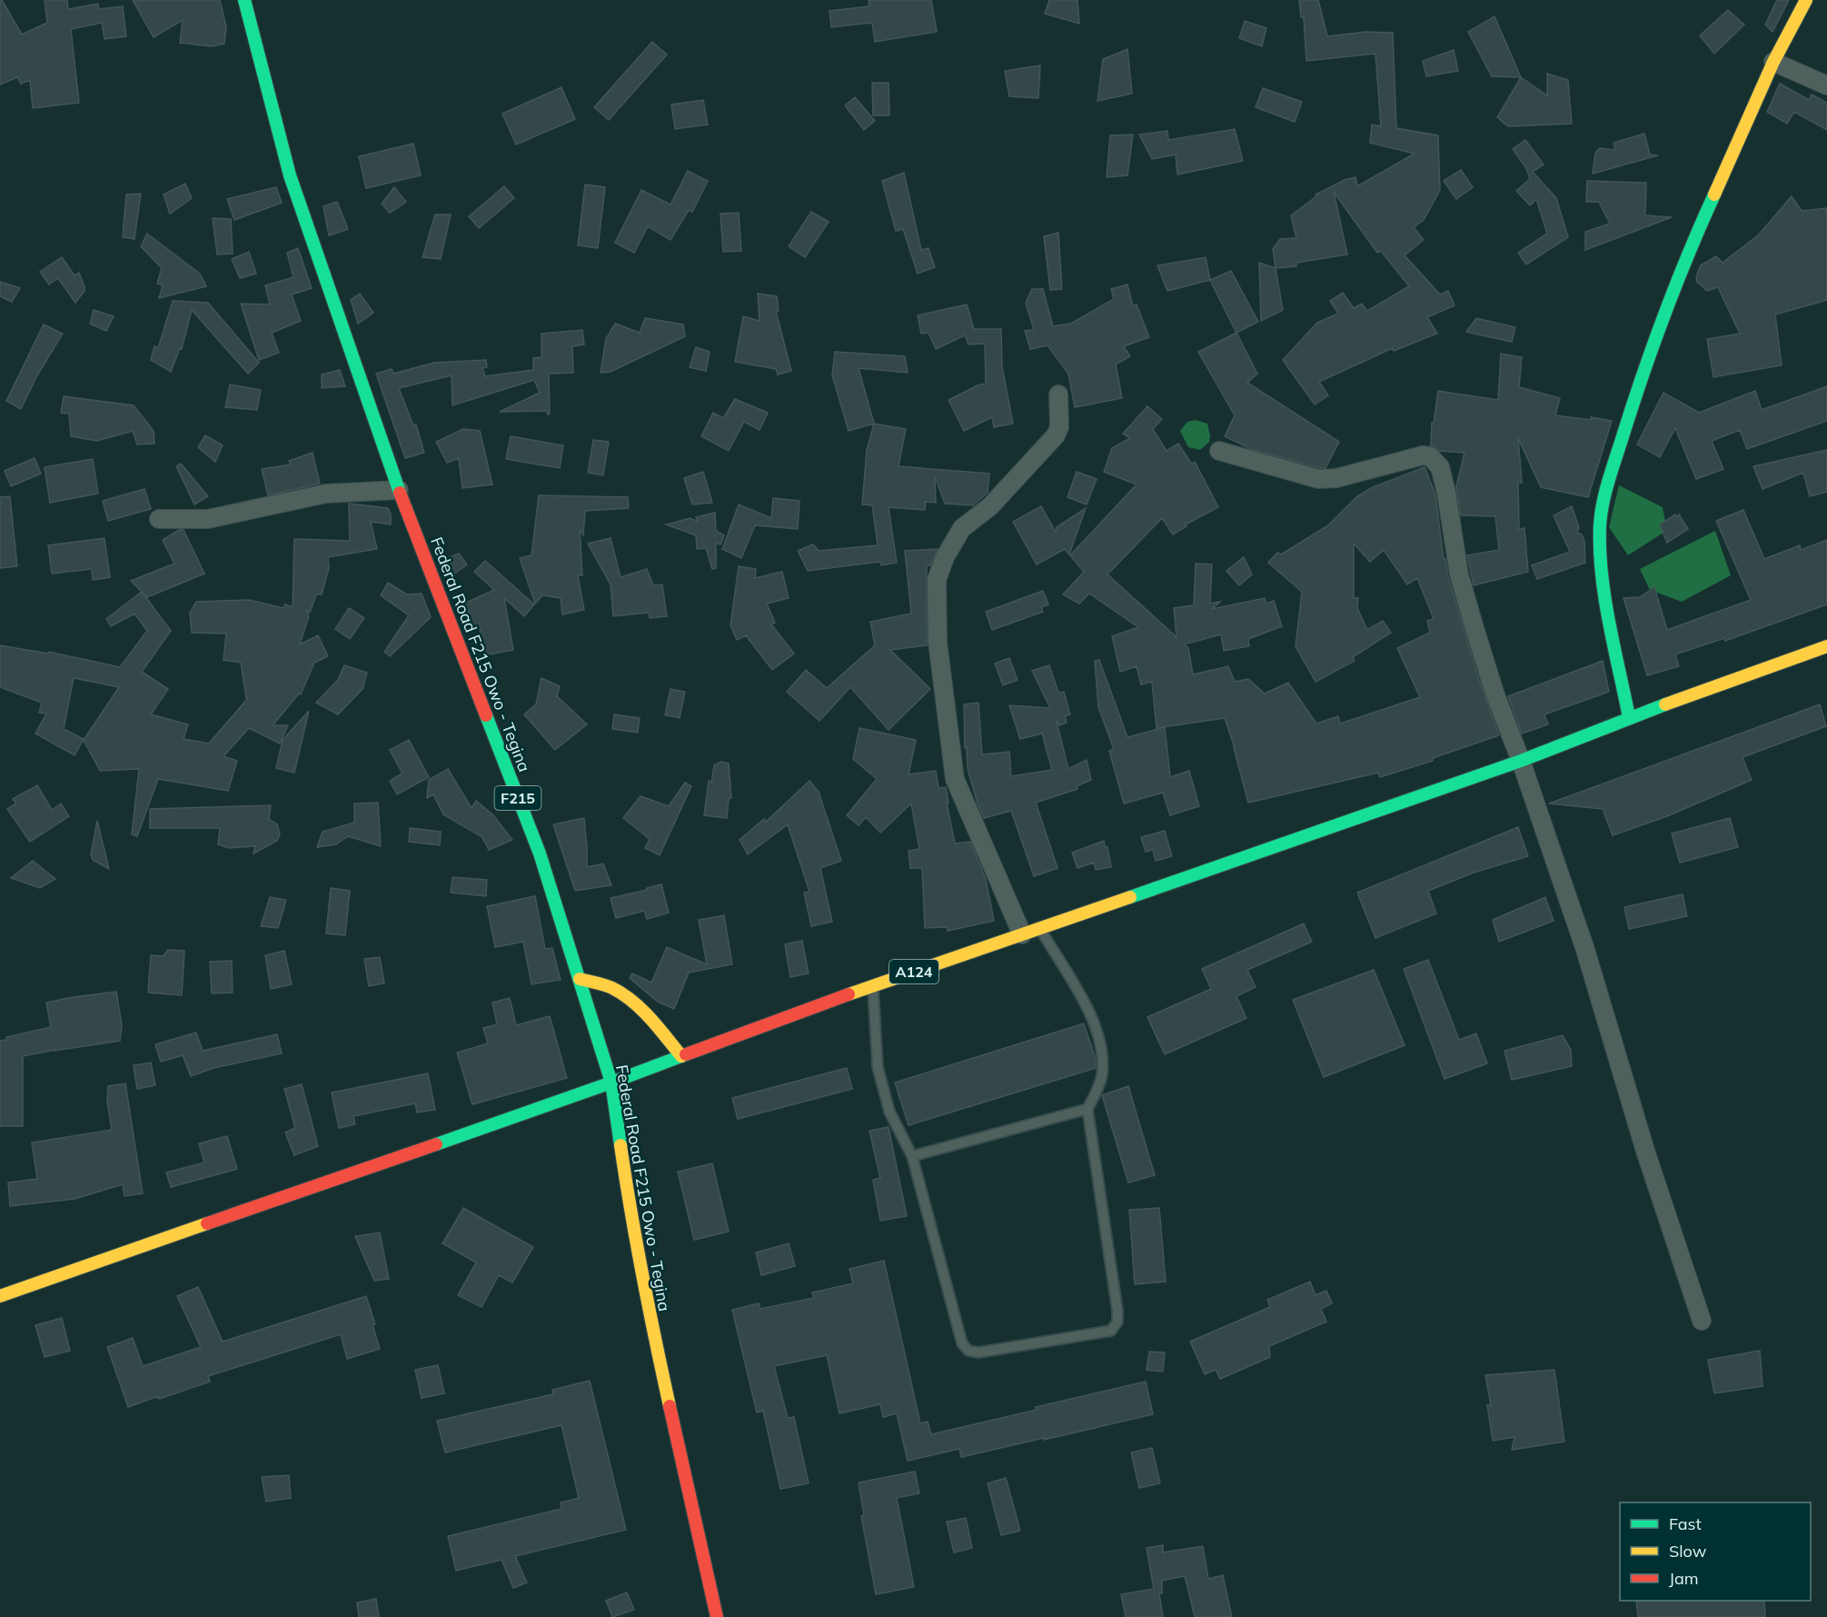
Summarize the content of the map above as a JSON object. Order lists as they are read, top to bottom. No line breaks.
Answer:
{"streets":{"main road":["Federal Road F215 Owo - Tegina","F215","A124"]},"crossings":[["Federal Road F215 Owo - Tegina","A124"]],"legend":["Fast","Slow","Jam"]}
